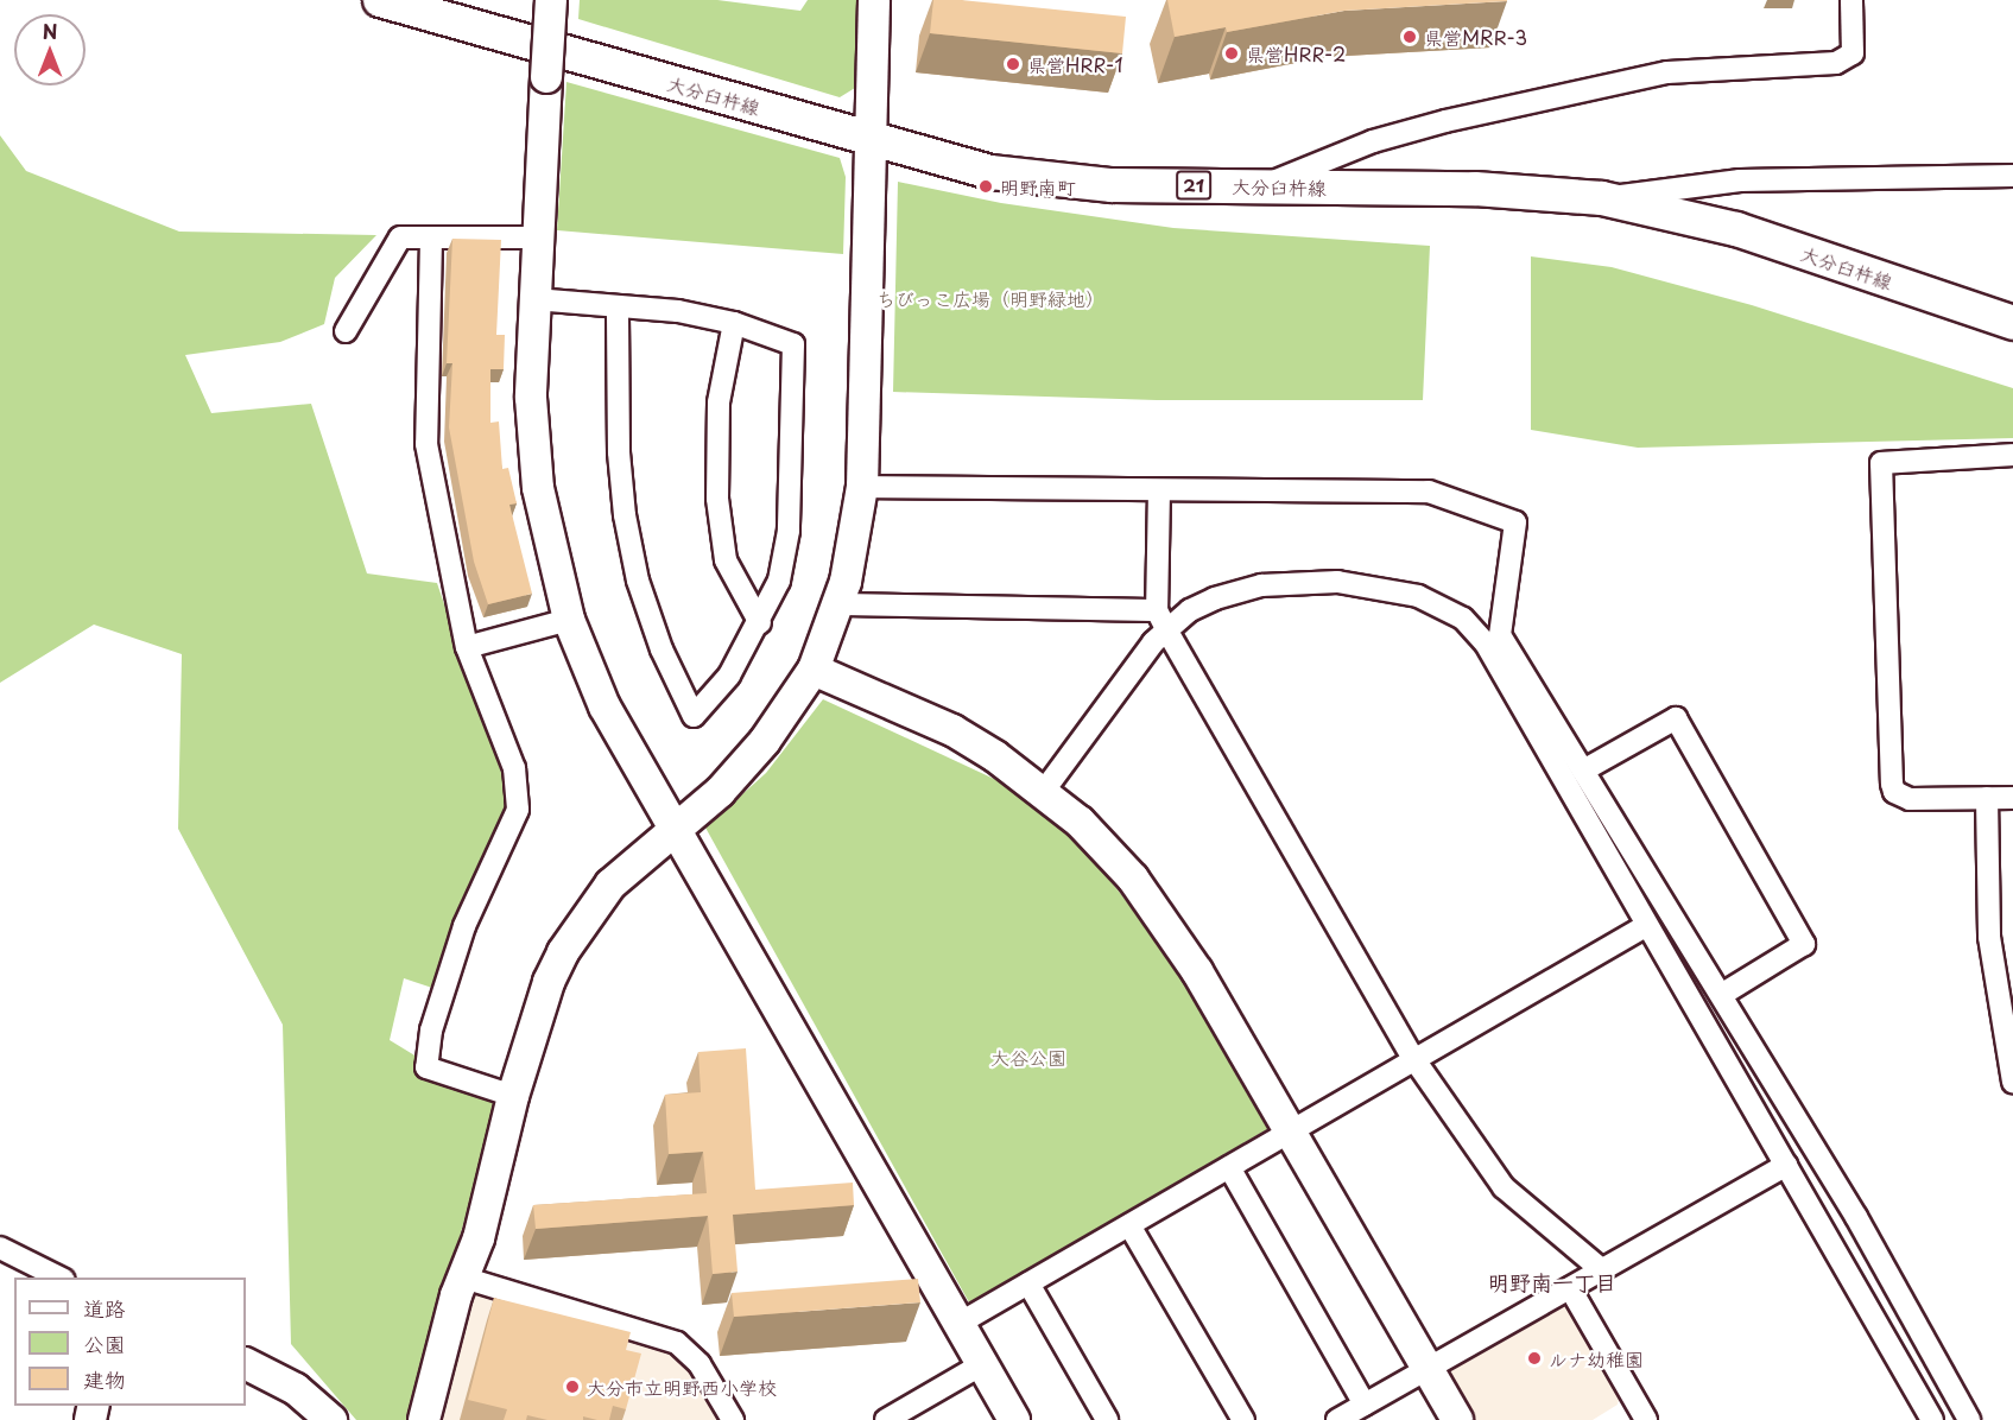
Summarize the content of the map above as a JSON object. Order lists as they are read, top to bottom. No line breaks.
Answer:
{"streets":{"main road":["大分臼杵線","21"]},"districts":["明野南一丁目"],"parks":["ちびっこ広場（明野緑地）","大谷公園"],"places":["県営MRR-3","県営HRR-2","県営HRR-1","明野南町","ルナ幼稚園","大分市立明野西小学校"],"legend":["道路","公園","建物"],"north":"top"}
